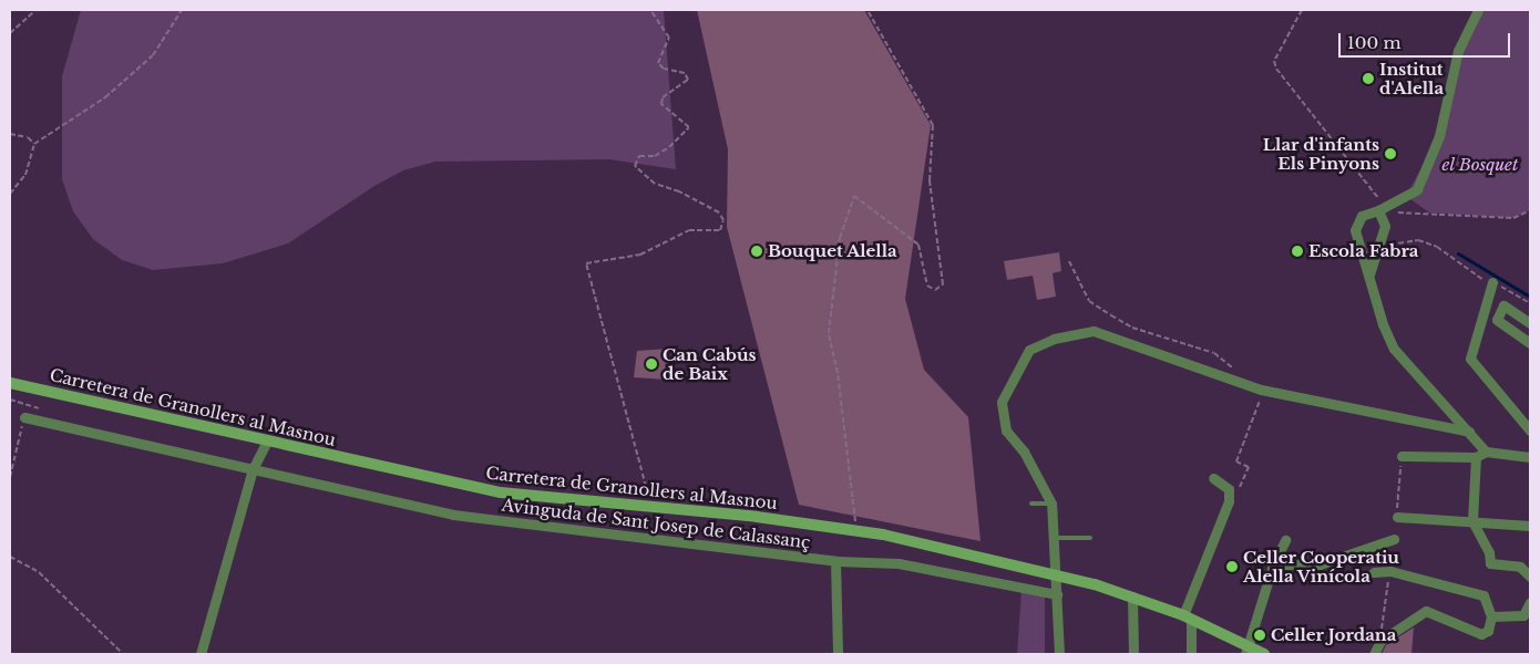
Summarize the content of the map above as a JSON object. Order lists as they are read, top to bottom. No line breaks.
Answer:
{"streets":{"main road":["Carretera de Granollers al Masnou"],"street":["Avinguda de Sant Josep de Calassanç"]},"parks":["el Bosquet"],"places":["Institut d'Alella","Llar d'infants Els Pinyons","Bouquet Alella","Escola Fabra","Can Cabús de Baix","Celler Cooperatiu Alella Vinícola","Celler Jordana"],"scale_bar":"100 m"}
